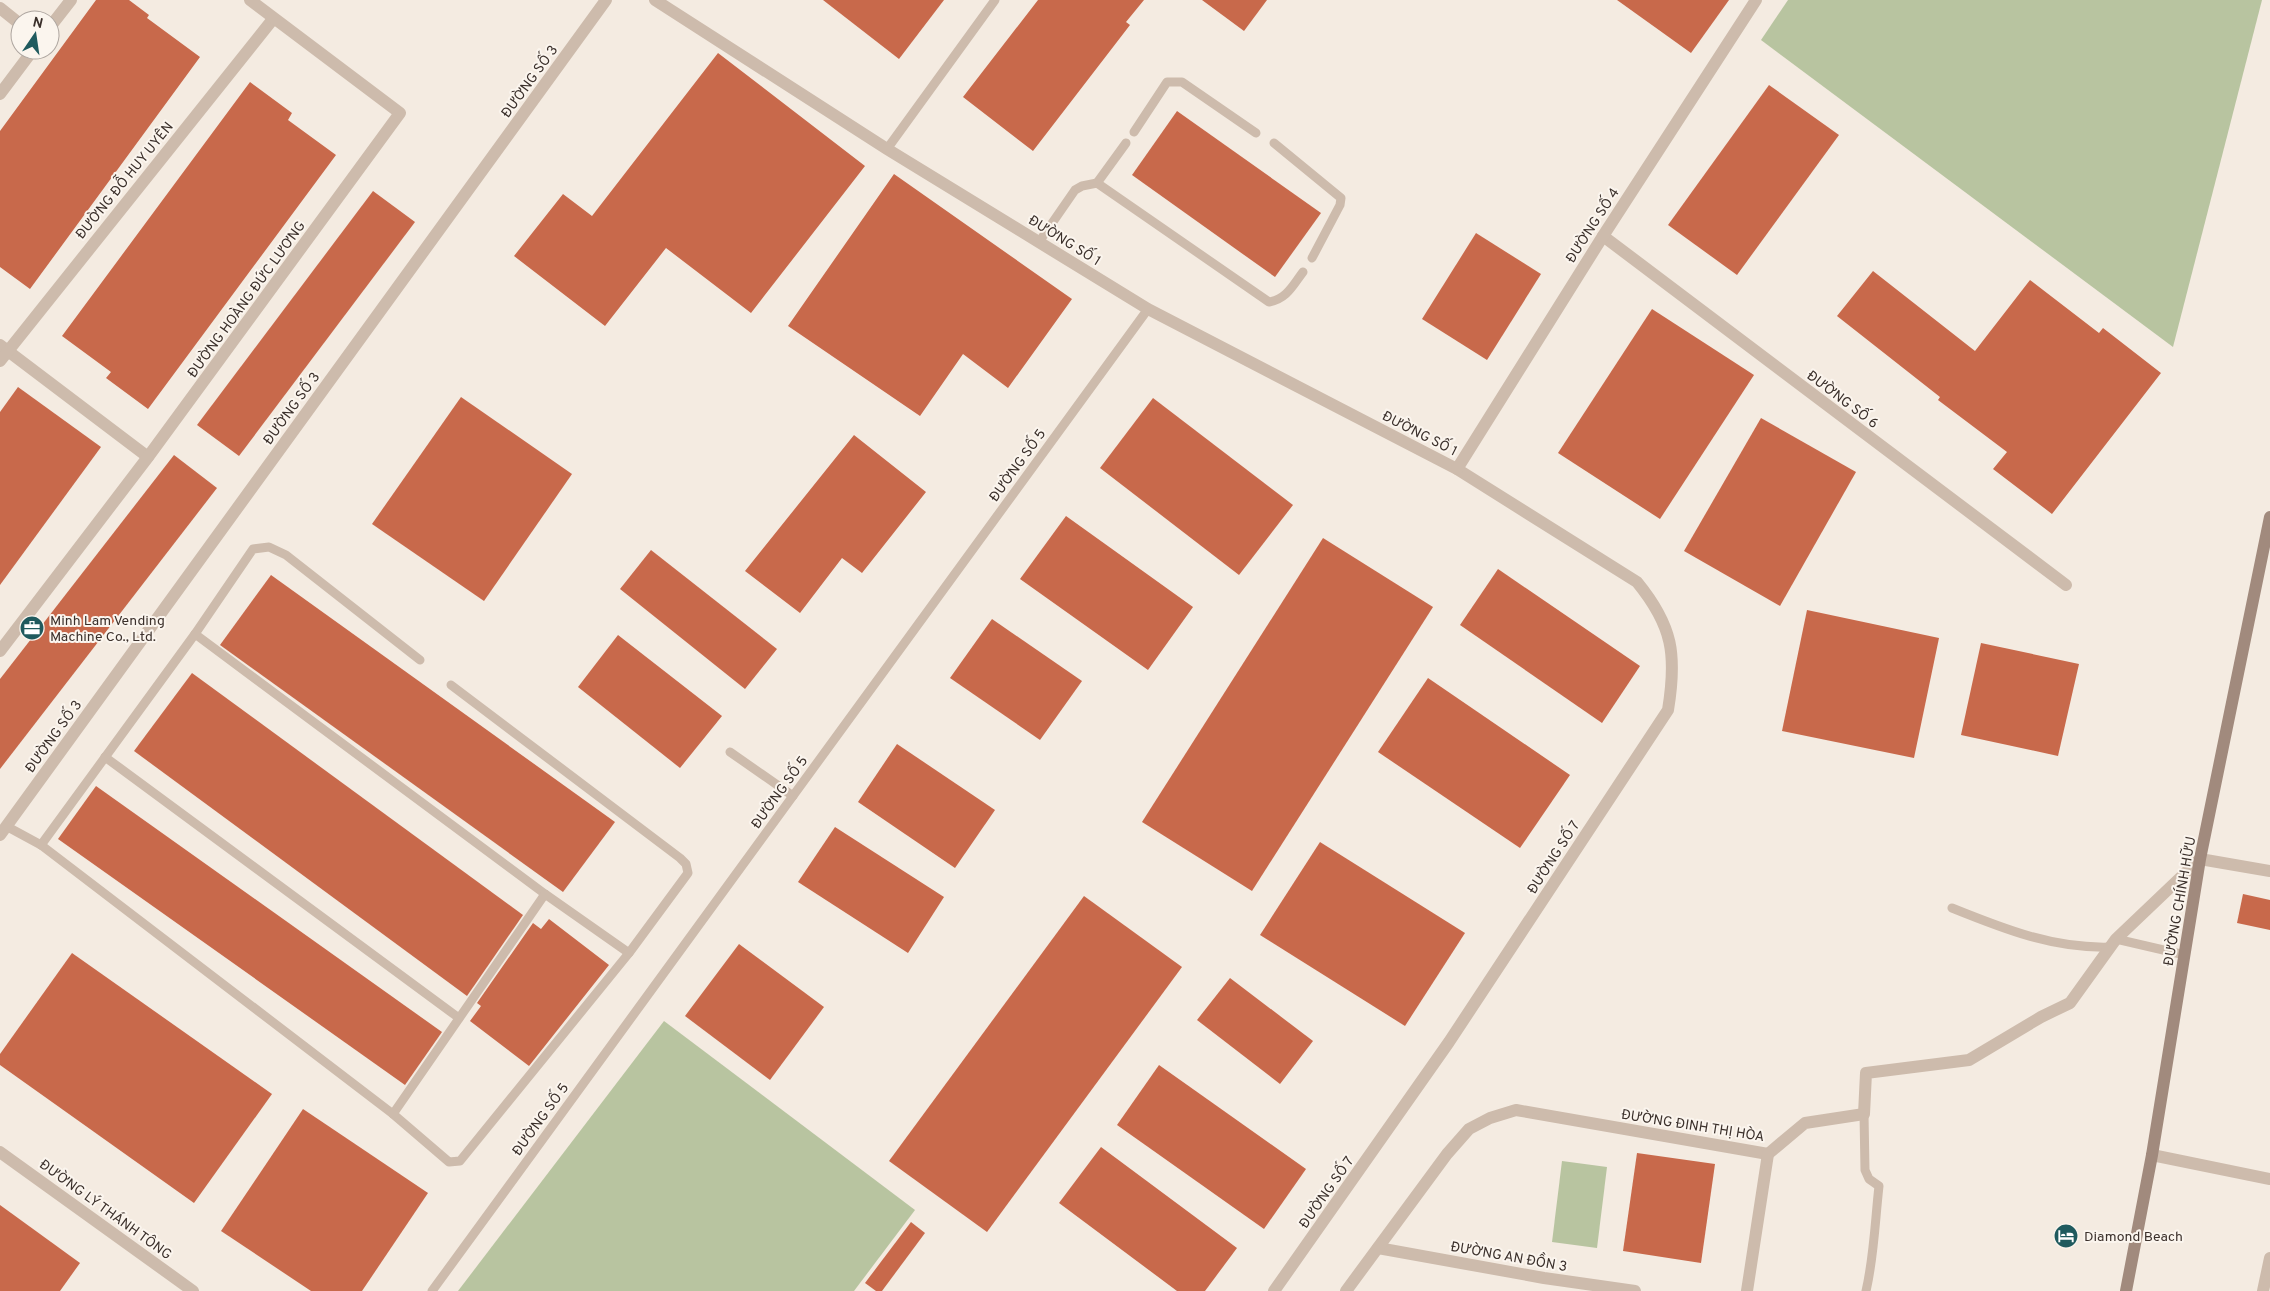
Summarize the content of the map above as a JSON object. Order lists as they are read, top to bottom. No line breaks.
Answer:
{"streets":{"street":["ĐƯỜNG SỐ 3","ĐƯỜNG ĐỖ HUY UYÊN","ĐƯỜNG SỐ 4","ĐƯỜNG SỐ 1","ĐƯỜNG HOÀNG ĐỨC LƯƠNG","ĐƯỜNG SỐ 6","ĐƯỜNG SỐ 7","ĐƯỜNG CHÍNH HỮU","ĐƯỜNG ĐINH THỊ HÒA","ĐƯỜNG LÝ THÁNH TÔNG","ĐƯỜNG AN ĐỒN 3"],"lane":["ĐƯỜNG SỐ 5"]},"crossings":[["ĐƯỜNG ĐỖ HUY UYÊN","ĐƯỜNG HOÀNG ĐỨC LƯƠNG"],["ĐƯỜNG SỐ 4","ĐƯỜNG SỐ 1"],["ĐƯỜNG SỐ 4","ĐƯỜNG SỐ 6"],["ĐƯỜNG SỐ 1","ĐƯỜNG SỐ 5"],["ĐƯỜNG SỐ 1","ĐƯỜNG SỐ 7"],["ĐƯỜNG ĐINH THỊ HÒA","ĐƯỜNG AN ĐỒN 3"]],"places":{"office":["Minh Lam Vending Machine Co., Ltd."],"hotel":["Diamond Beach"]},"north":"top"}
